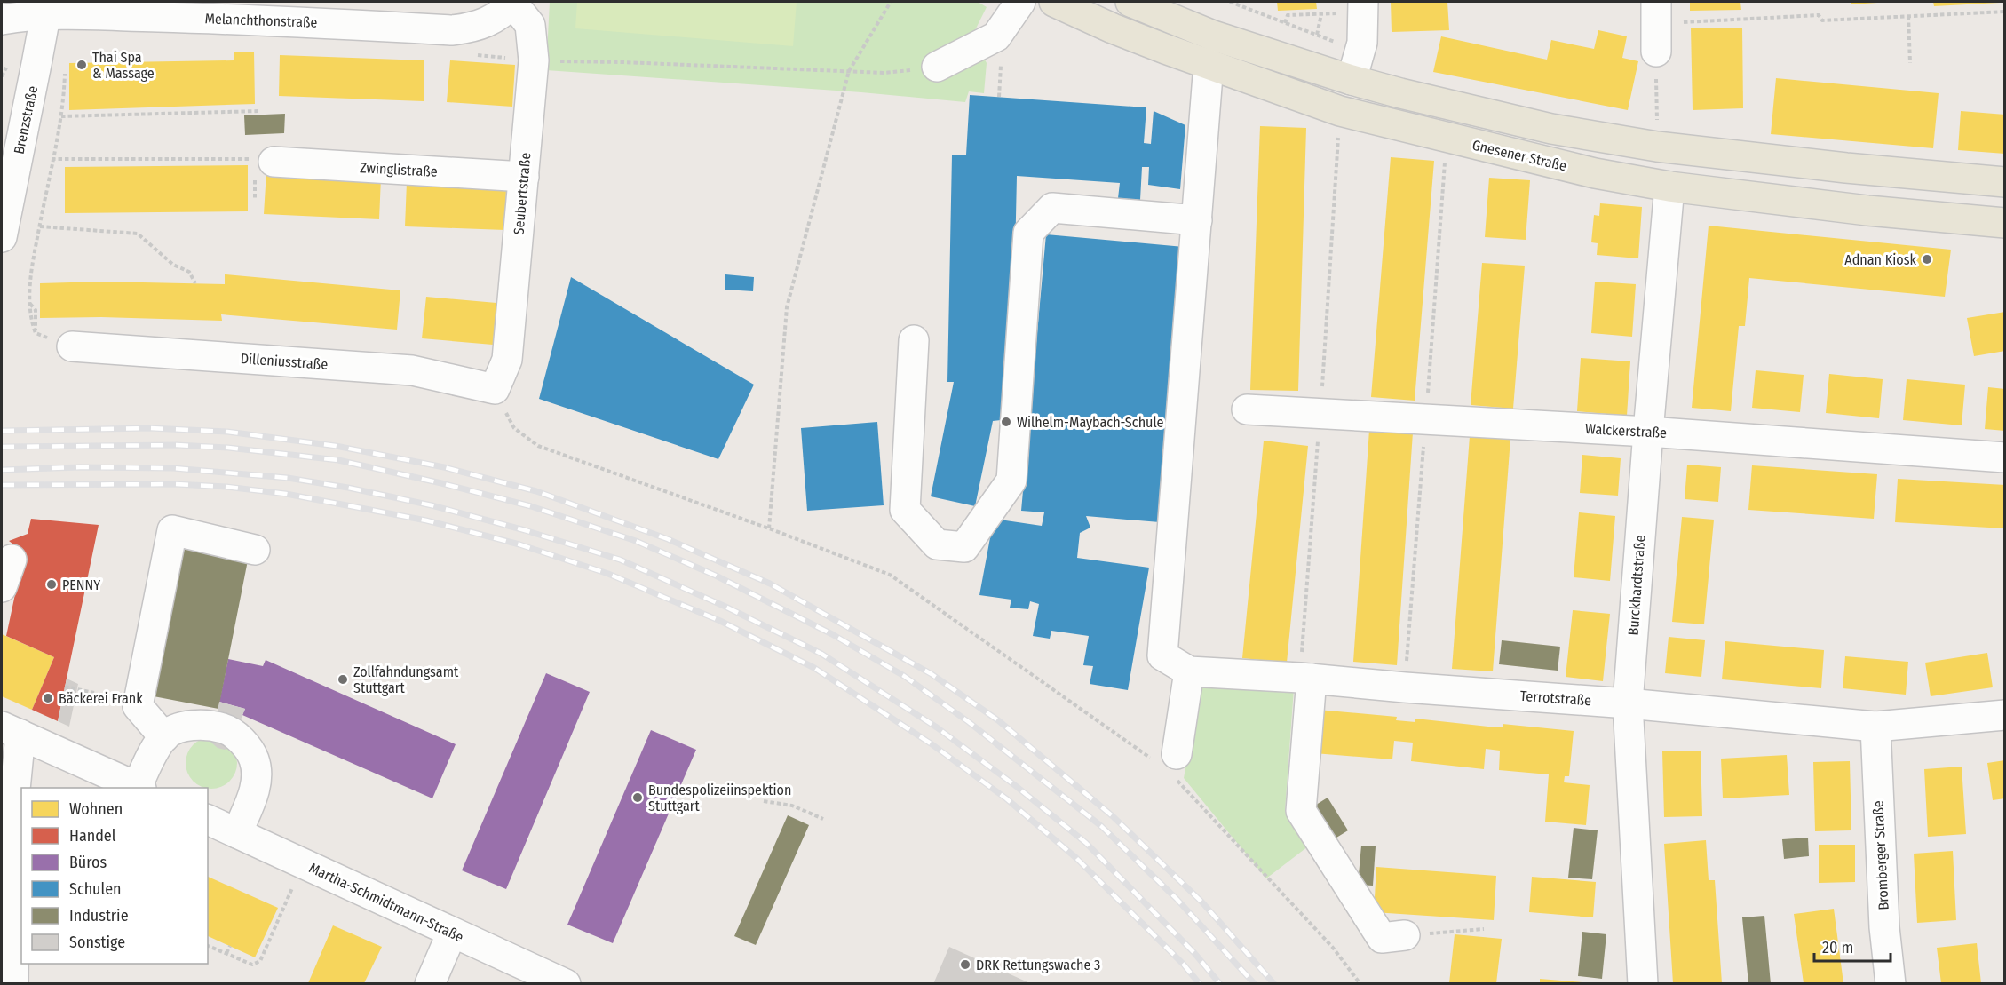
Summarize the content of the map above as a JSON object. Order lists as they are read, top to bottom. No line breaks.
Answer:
{"streets":{"main road":["Gnesener Straße"],"street":["Melanchthonstraße","Brenzstraße","Zwinglistraße","Seubertstraße","Dilleniusstraße","Walckerstraße","Burckhardtstraße","Terrotstraße","Bromberger Straße","Martha-Schmidtmann-Straße"]},"crossings":[["Melanchthonstraße","Brenzstraße"],["Melanchthonstraße","Seubertstraße"],["Gnesener Straße","Burckhardtstraße"],["Zwinglistraße","Seubertstraße"],["Seubertstraße","Dilleniusstraße"],["Walckerstraße","Burckhardtstraße"],["Burckhardtstraße","Terrotstraße"],["Terrotstraße","Bromberger Straße"]],"places":["Thai Spa & Massage","Adnan Kiosk","Wilhelm-Maybach-Schule","PENNY","Zollfahndungsamt Stuttgart","Bäckerei Frank","Bundespolizeiinspektion Stuttgart","DRK Rettungswache 3"],"legend":["Wohnen","Handel","Büros","Schulen","Industrie","Sonstige"],"scale_bar":"20 m"}
